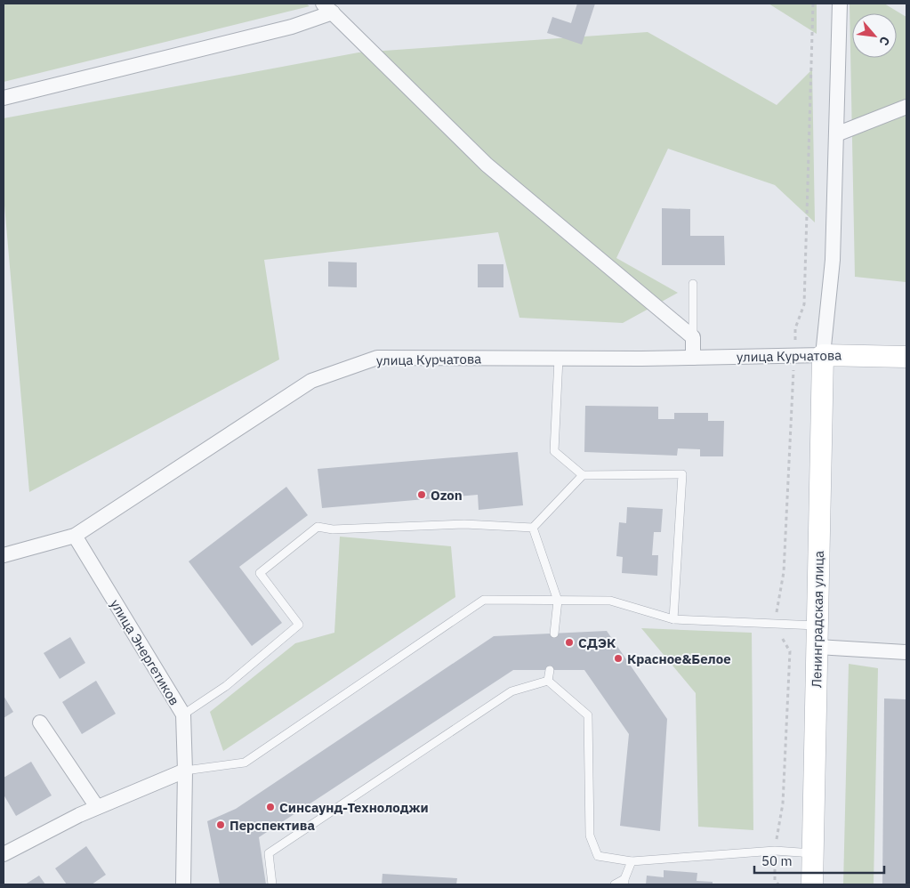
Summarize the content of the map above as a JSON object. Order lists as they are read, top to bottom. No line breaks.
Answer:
{"streets":{"main road":["улица Курчатова","Ленинградская улица"],"street":["улица Энергетиков"]},"crossings":[["улица Курчатова","Ленинградская улица"],["улица Курчатова","улица Энергетиков"]],"places":["Ozon","СДЭК","Красное&Белое","Синсаунд-Технолоджи","Перспектива"],"scale_bar":"50 m","north":"bottom right"}
